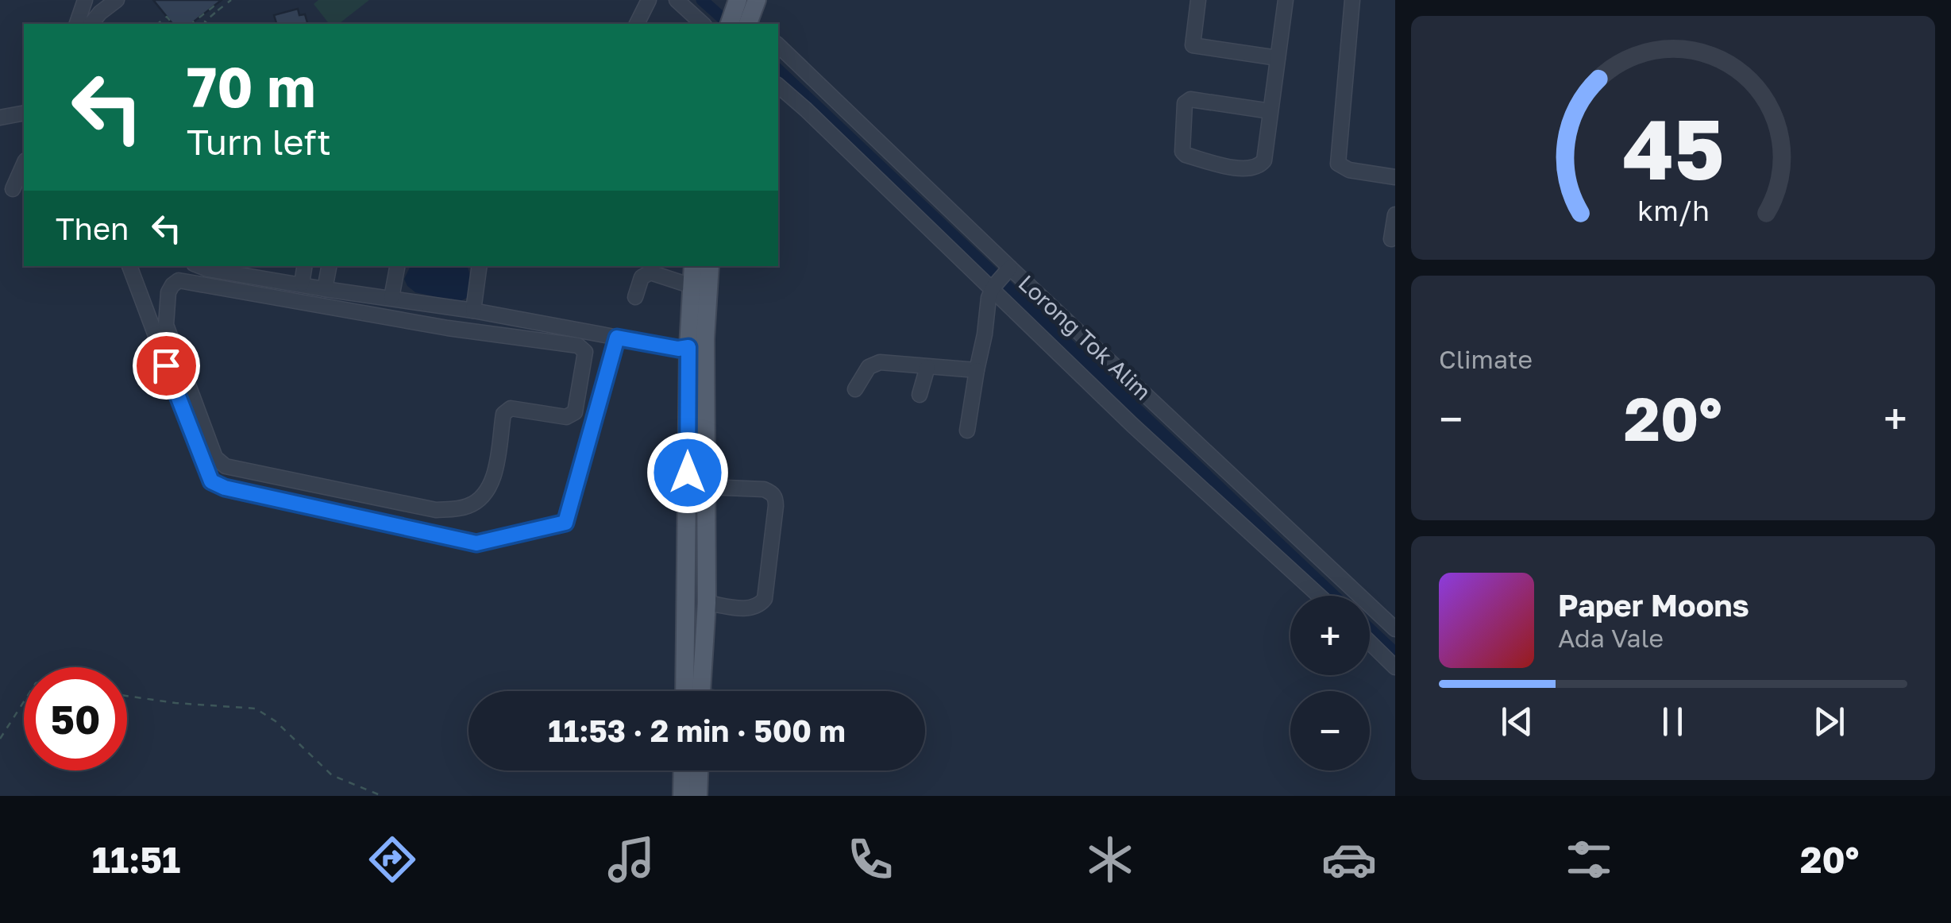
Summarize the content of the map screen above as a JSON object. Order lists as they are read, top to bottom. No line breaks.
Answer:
{"streets":{"street":["Lorong Tok Alim"]},"page":{"turn":["70 m","Turn left"],"then":"Then","tile":"Climate","heat":["−","20°","+"],"song":["Paper Moons","Ada Vale"],"map_buttons":["+","−"],"limit":"50","trip":"11:53 · 2 min · 500 m","tabs":["11:51","20°"],"gauge":["45","km/h"]}}
